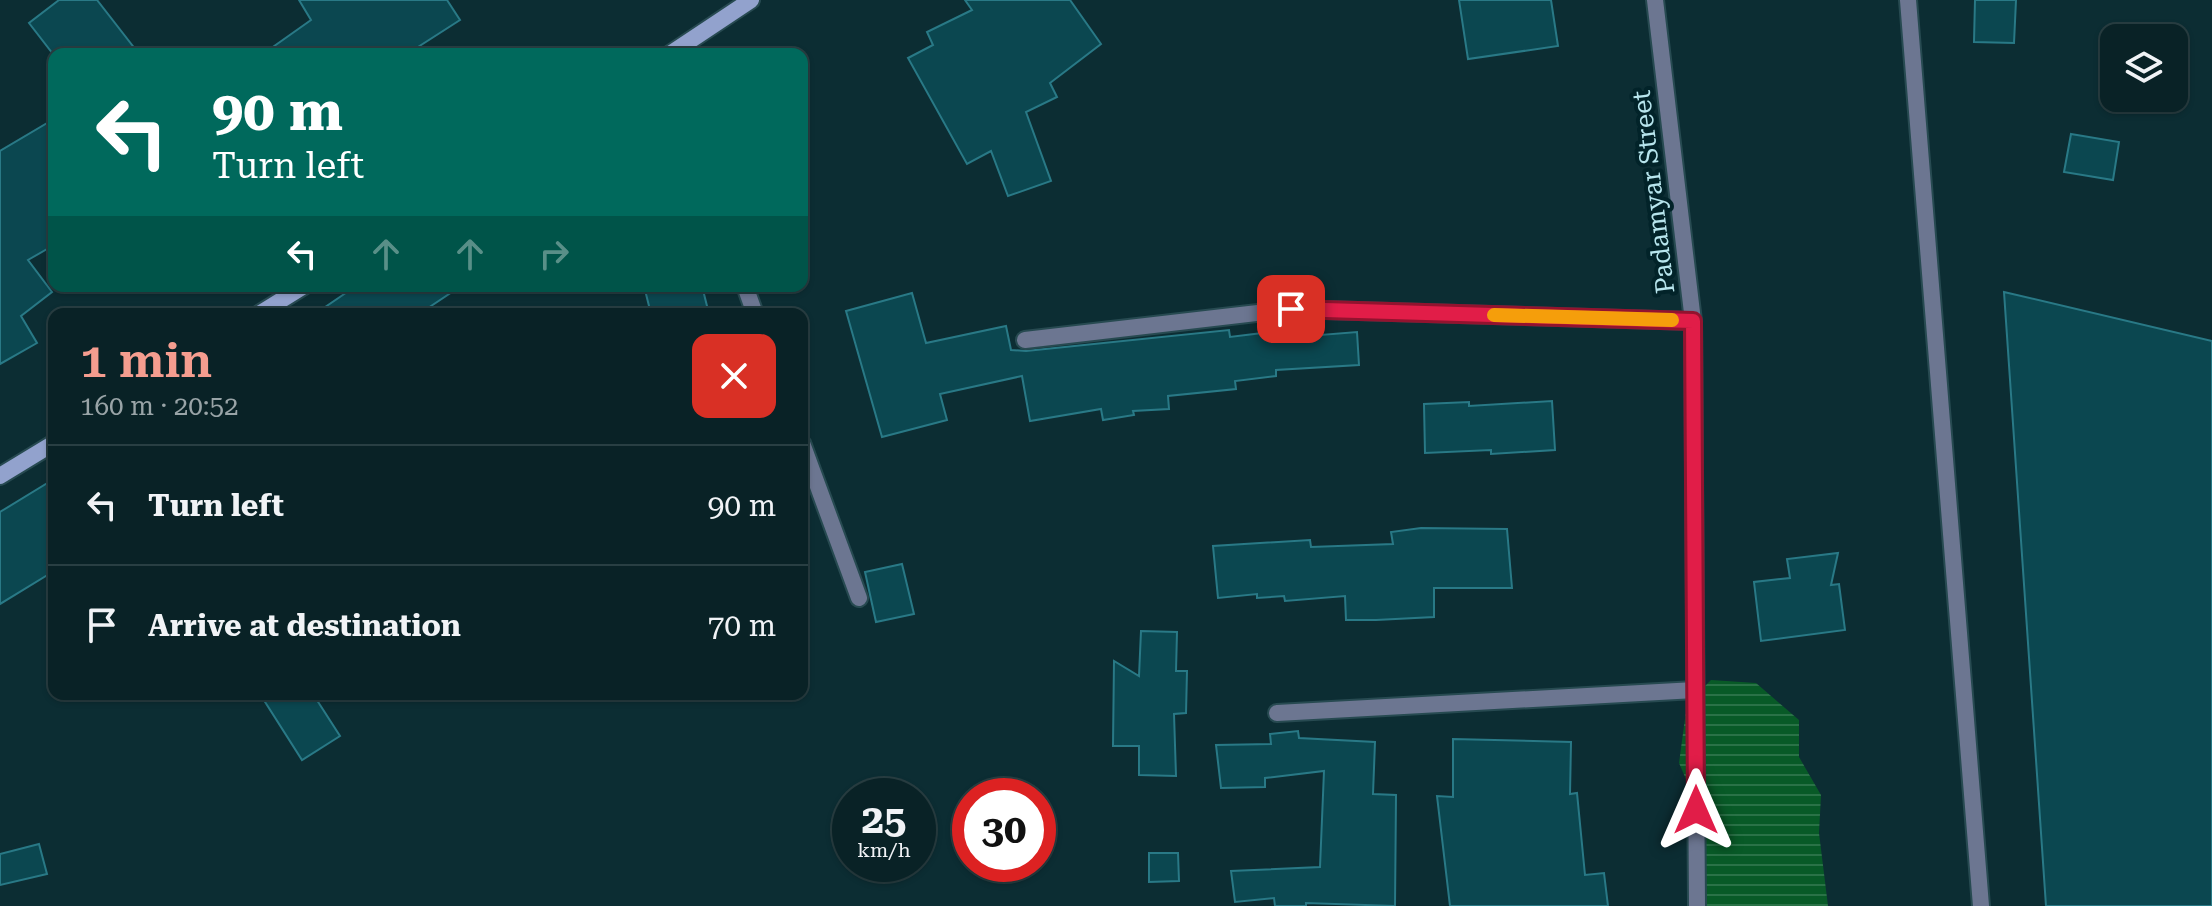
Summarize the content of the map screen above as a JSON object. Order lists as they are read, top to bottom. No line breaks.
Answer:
{"streets":{"street":["Padamyar Street"]},"page":{"turn":["90 m","Turn left"],"heading":["1 min","160 m · 20:52"],"list":[{"name":"Turn left","value":"90 m"},{"name":"Arrive at destination","value":"70 m"}],"speed":"25 km/h","limit":"30"}}
